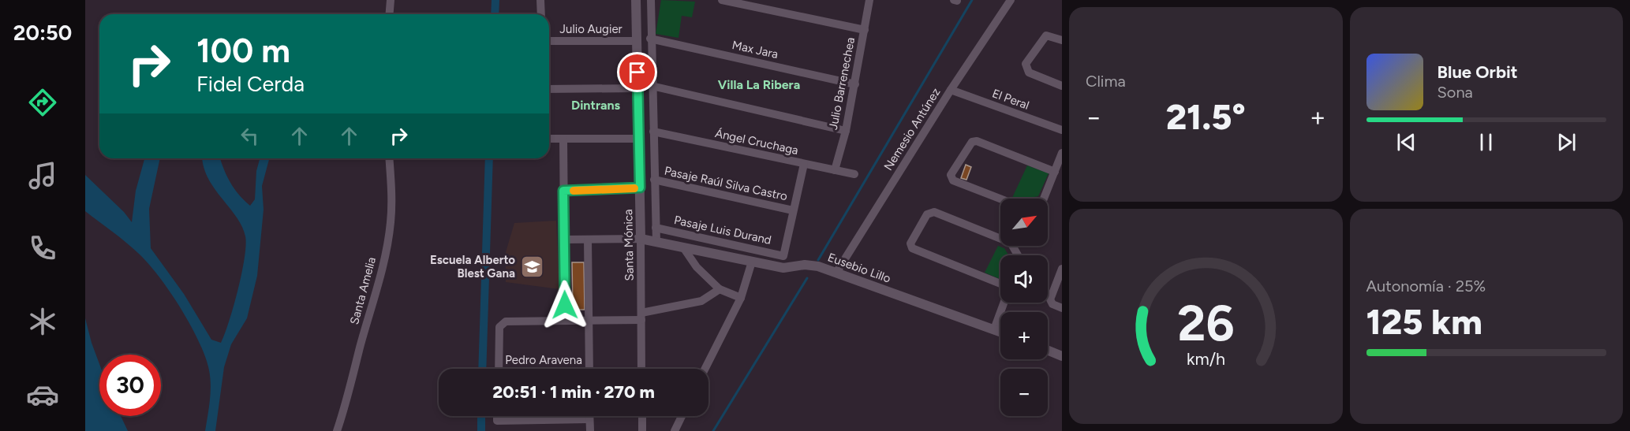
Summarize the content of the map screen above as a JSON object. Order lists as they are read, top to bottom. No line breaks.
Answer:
{"streets":{"street":["Julio Augier","Max Jara","Julio Barrenechea","El Peral","Nemesio Antúnez","Ángel Cruchaga","Pasaje Raúl Silva Castro","Pasaje Luis Durand","Santa Mónica","Eusebio Lillo","Santa Amelia"]},"crossings":[["Julio Augier","Santa Mónica"],["Max Jara","Julio Barrenechea"],["Julio Barrenechea","Ángel Cruchaga"],["El Peral","Nemesio Antúnez"],["Nemesio Antúnez","Eusebio Lillo"],["Pasaje Raúl Silva Castro","Pasaje Luis Durand"],["Santa Mónica","Eusebio Lillo"]],"districts":["Villa La Ribera","Dintrans"],"places":{"school or university":["Escuela Alberto Blest Gana"]},"north":"top right","page":{"tabs":"20:50","tile":["Clima",["Autonomía · 25%","125 km"]],"turn":["100 m","Fidel Cerda"],"song":["Blue Orbit","Sona"],"heat":["−","21.5°","+"],"map_buttons":["+","−"],"limit":"30","trip":"20:51 · 1 min · 270 m","gauge":["26","km/h"]}}
